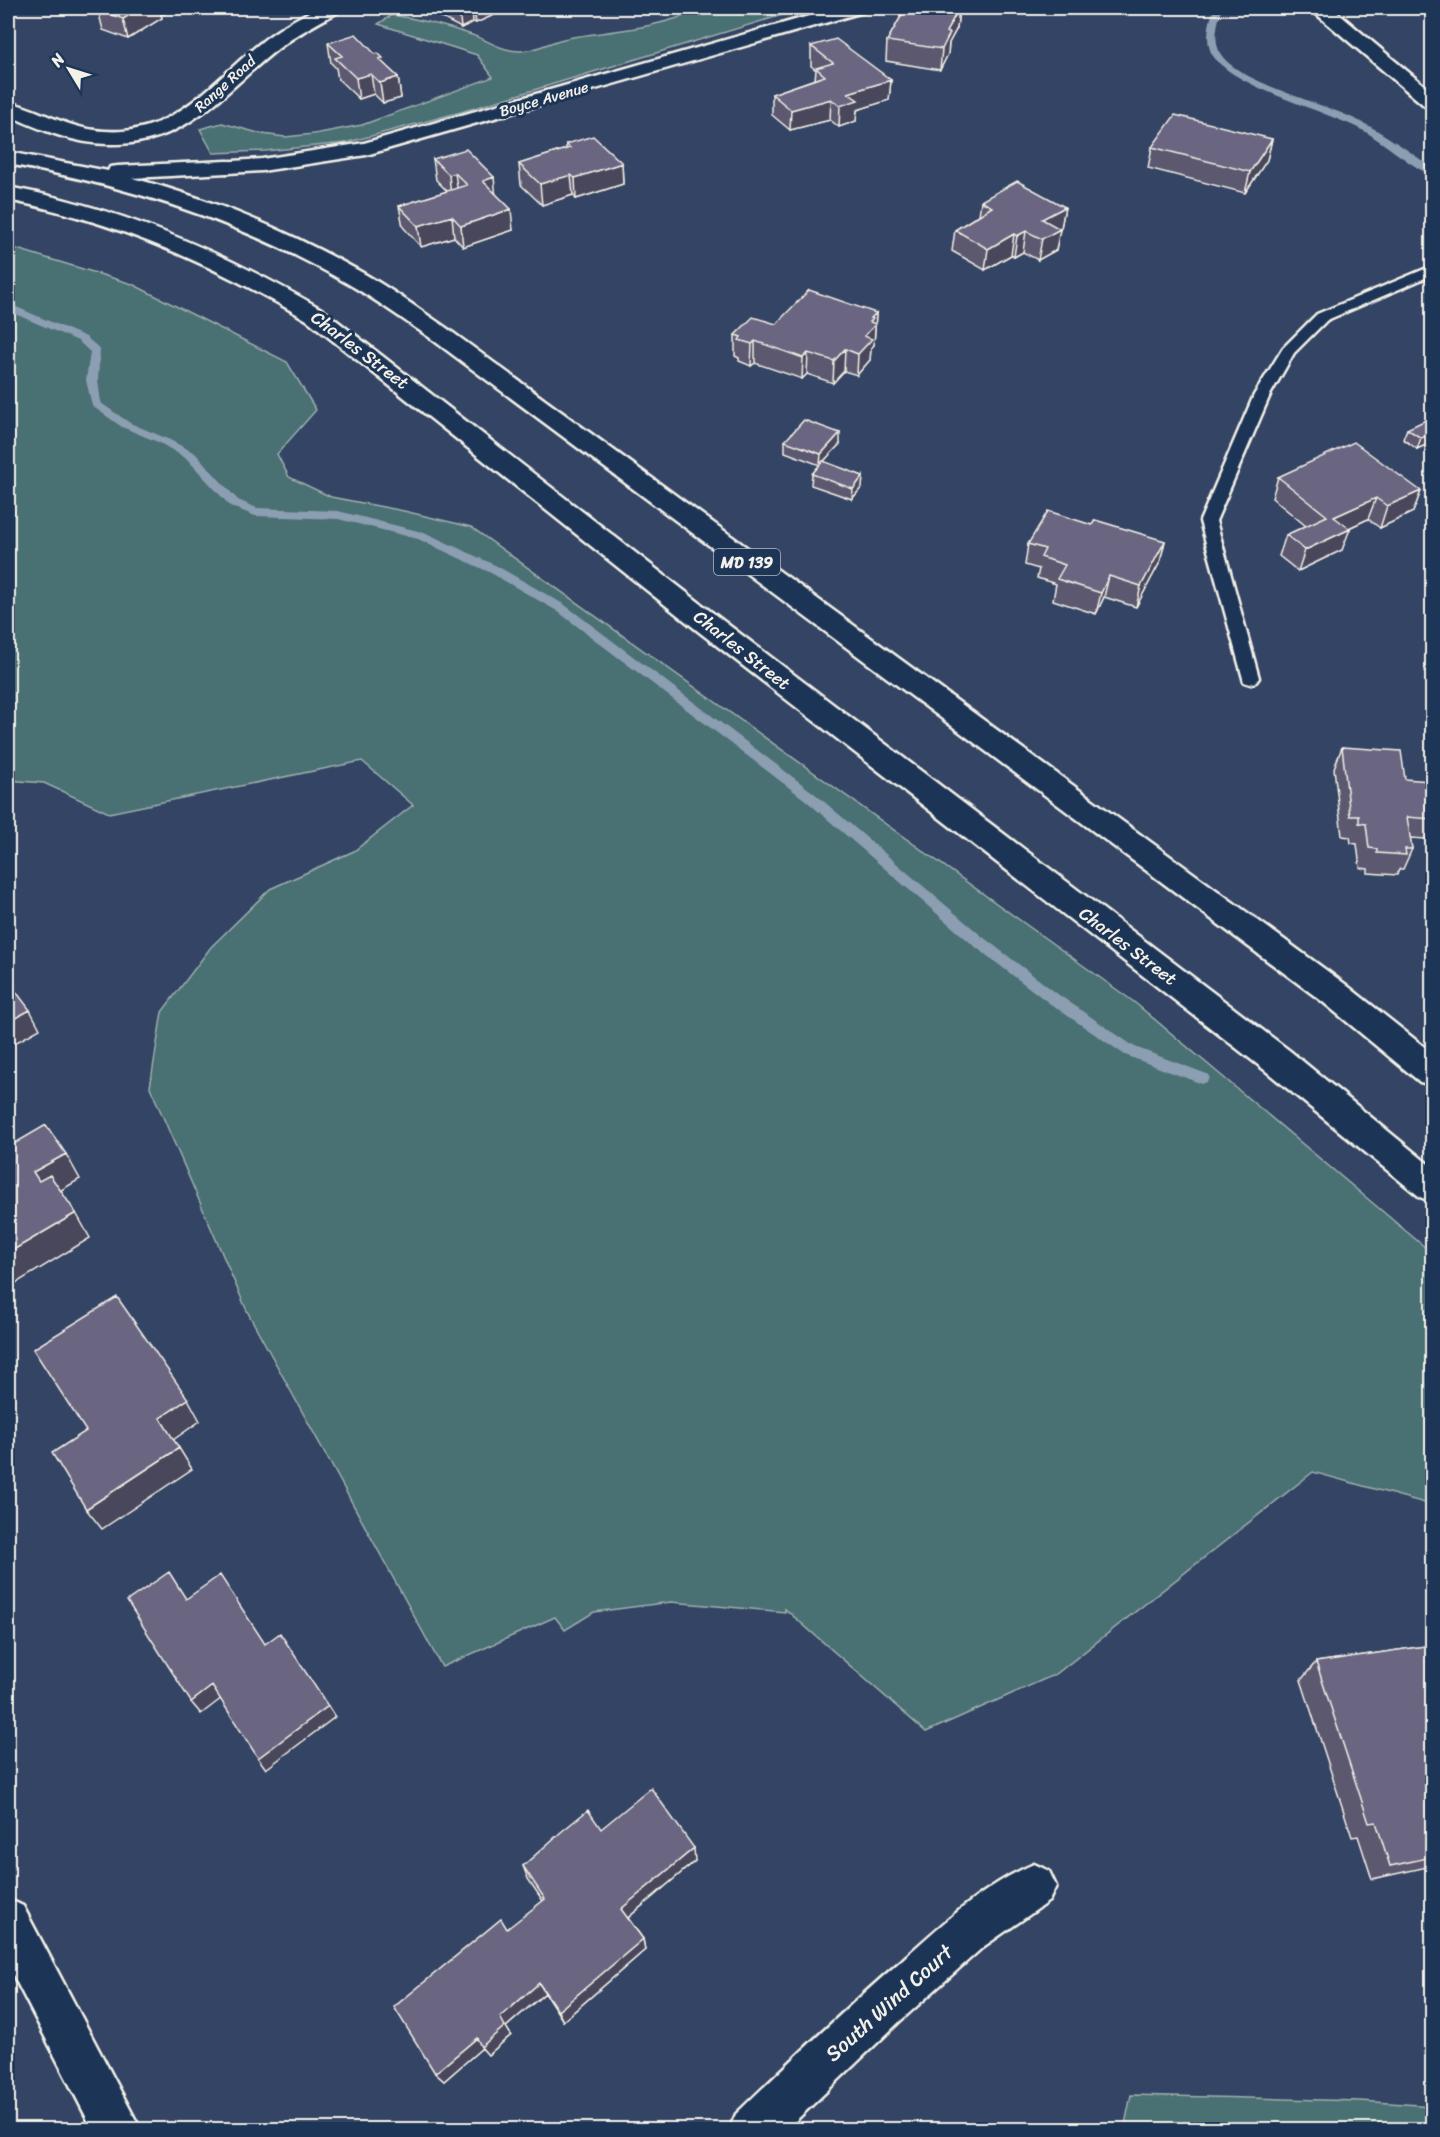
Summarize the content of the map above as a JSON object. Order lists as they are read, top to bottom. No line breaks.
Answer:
{"streets":{"main road":["Range Road","Boyce Avenue","Charles Street","MD 139","South Wind Court"]},"crossings":[["Boyce Avenue","MD 139"]],"north":"top left"}
